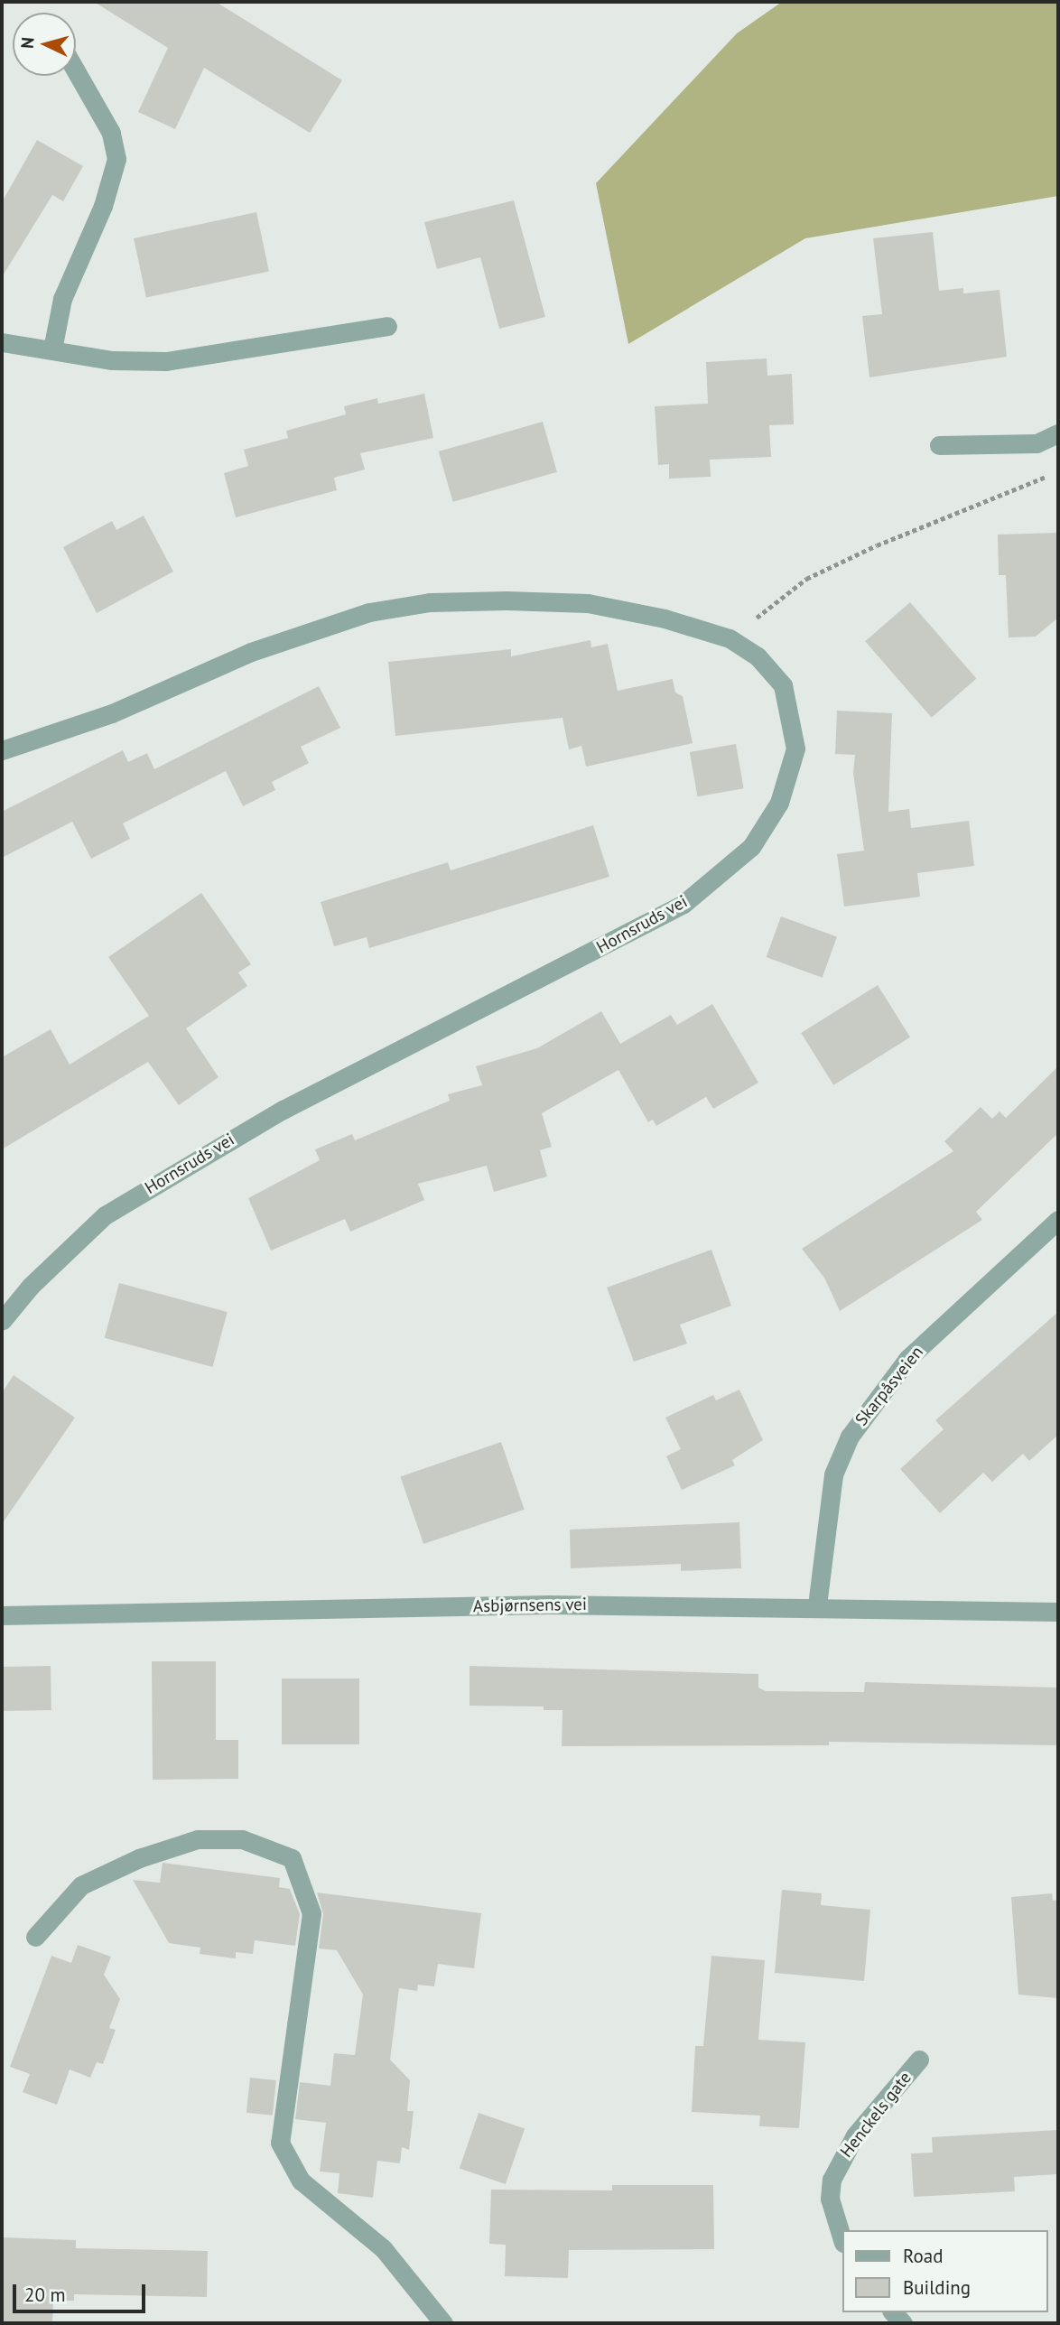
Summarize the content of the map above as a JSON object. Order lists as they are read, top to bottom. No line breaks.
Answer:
{"streets":{"street":["Hornsruds vei","Skarpåsveien","Asbjørnsens vei","Henckels gate"]},"crossings":[["Skarpåsveien","Asbjørnsens vei"]],"legend":["Road","Building"],"scale_bar":"20 m","north":"left"}
